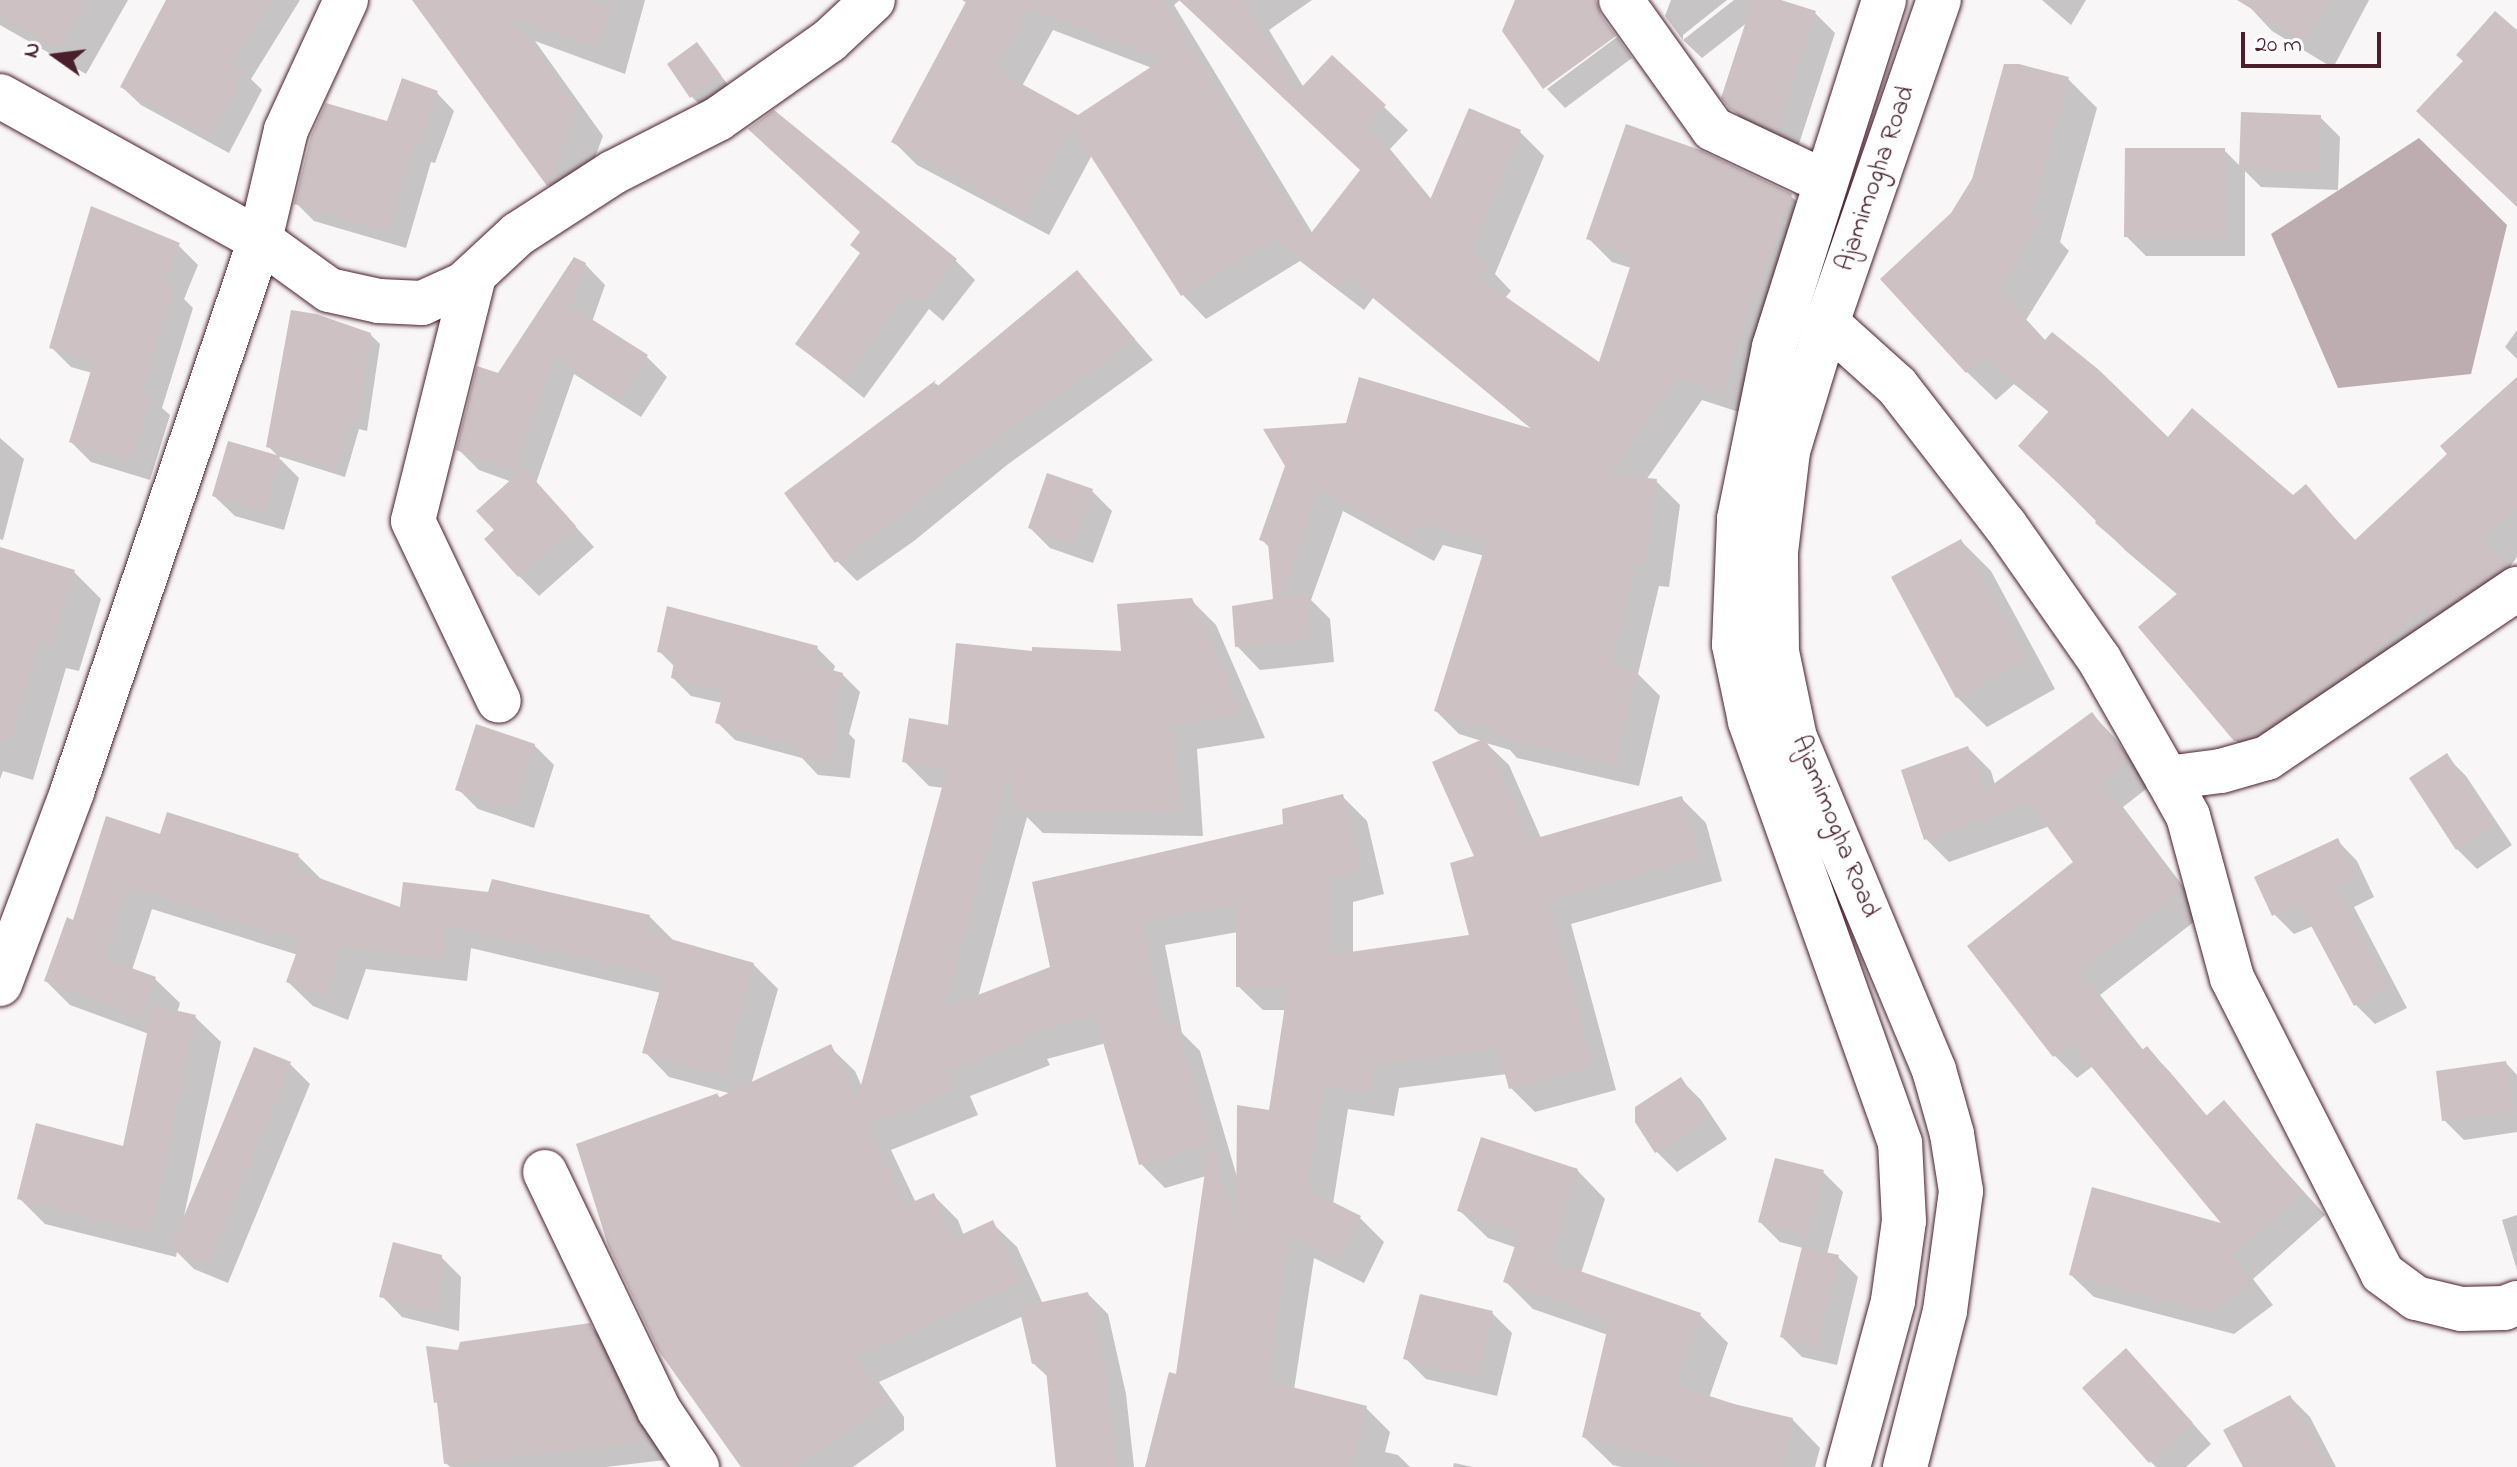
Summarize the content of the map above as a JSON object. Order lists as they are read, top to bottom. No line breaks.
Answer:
{"streets":{"street":["Ajamimogha Road"]},"scale_bar":"20 m","north":"left"}
